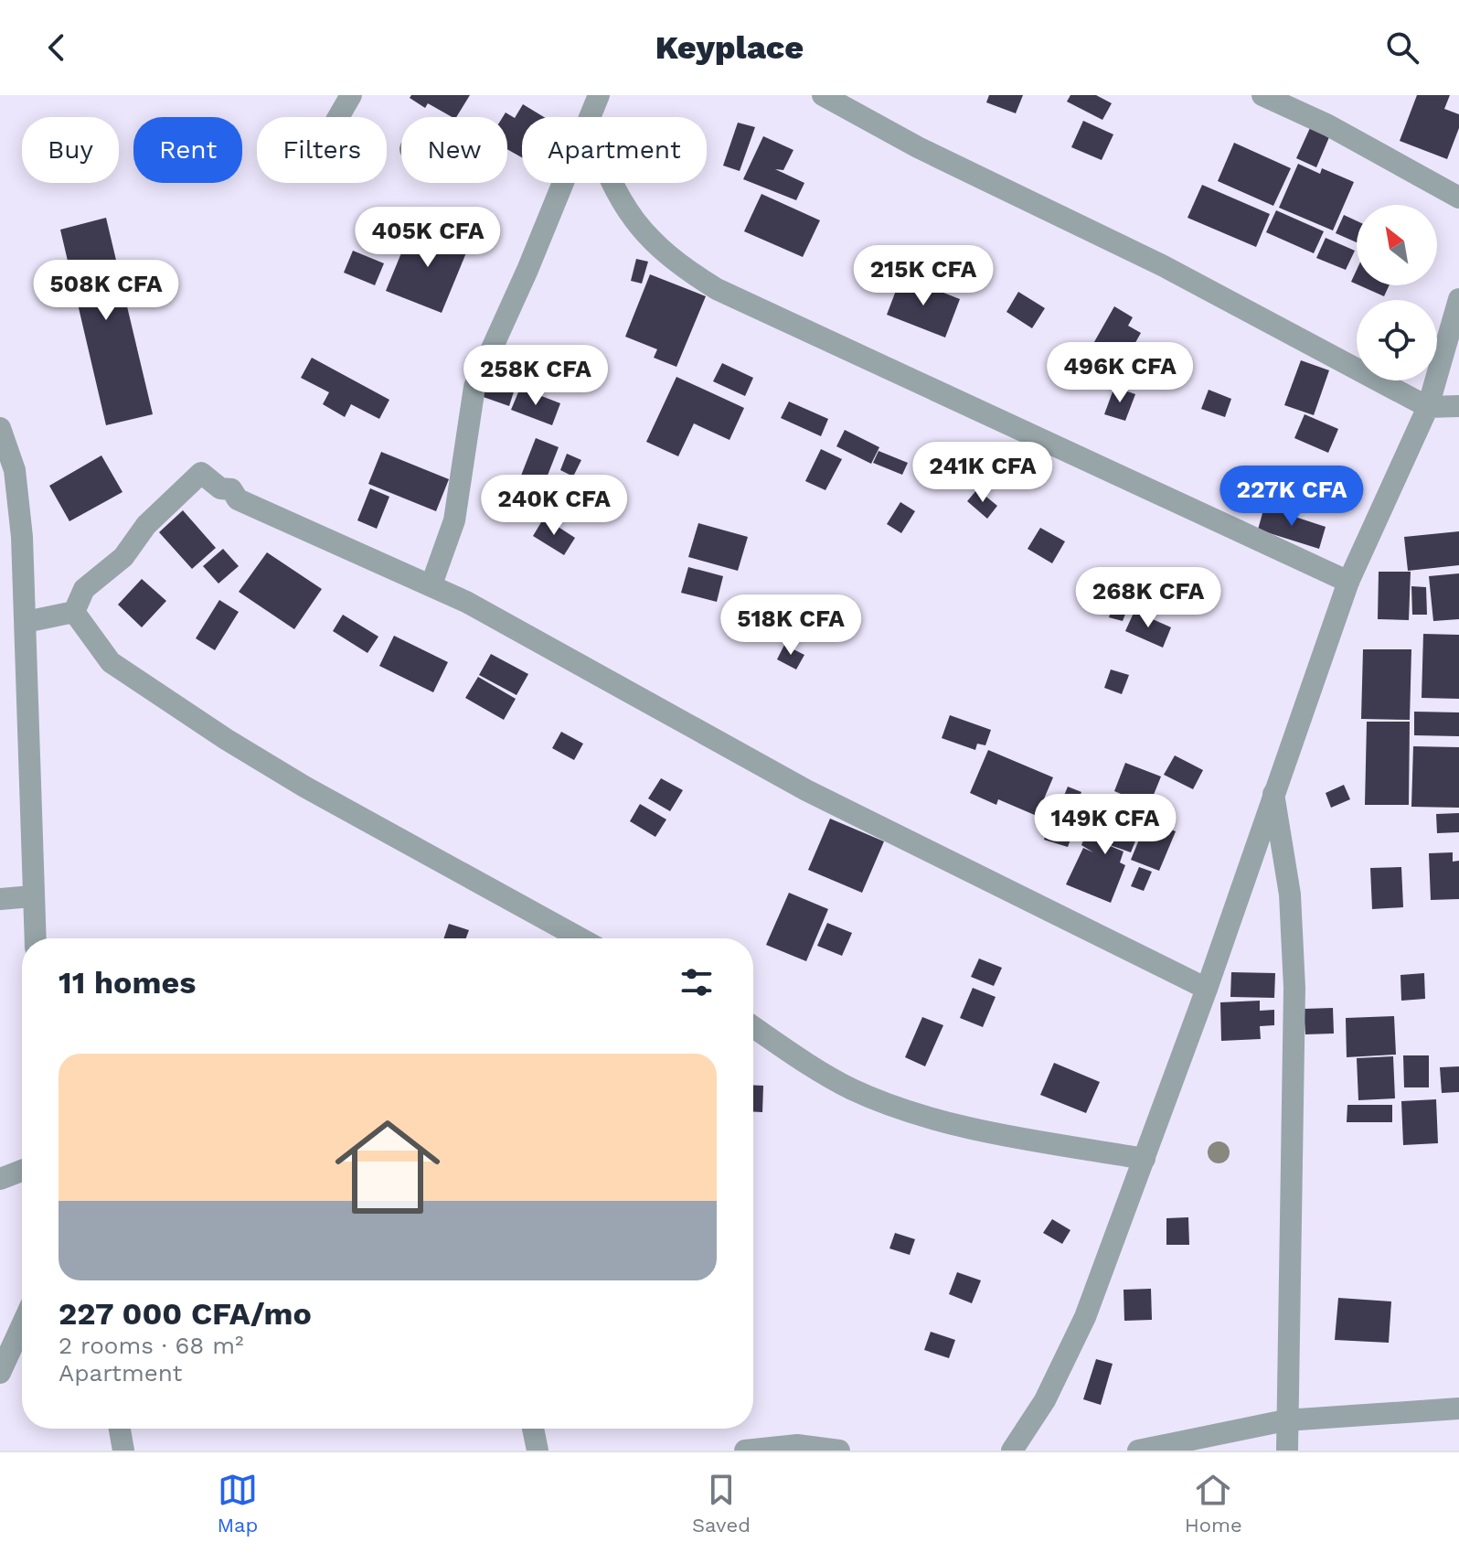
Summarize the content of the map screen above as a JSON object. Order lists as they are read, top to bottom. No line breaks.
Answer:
{"north":"top left","page":{"header":"Keyplace","chip":["Buy","Rent","Filters","New","Apartment"],"price":["405K CFA","215K CFA","508K CFA","496K CFA","258K CFA","241K CFA","227K CFA","240K CFA","268K CFA","518K CFA","149K CFA"],"heading":"11 homes","list":[{"name":"227 000 CFA/mo","note":"2 rooms · 68 m² · Apartment"}],"tabs":["Map","Saved","Home"]}}
